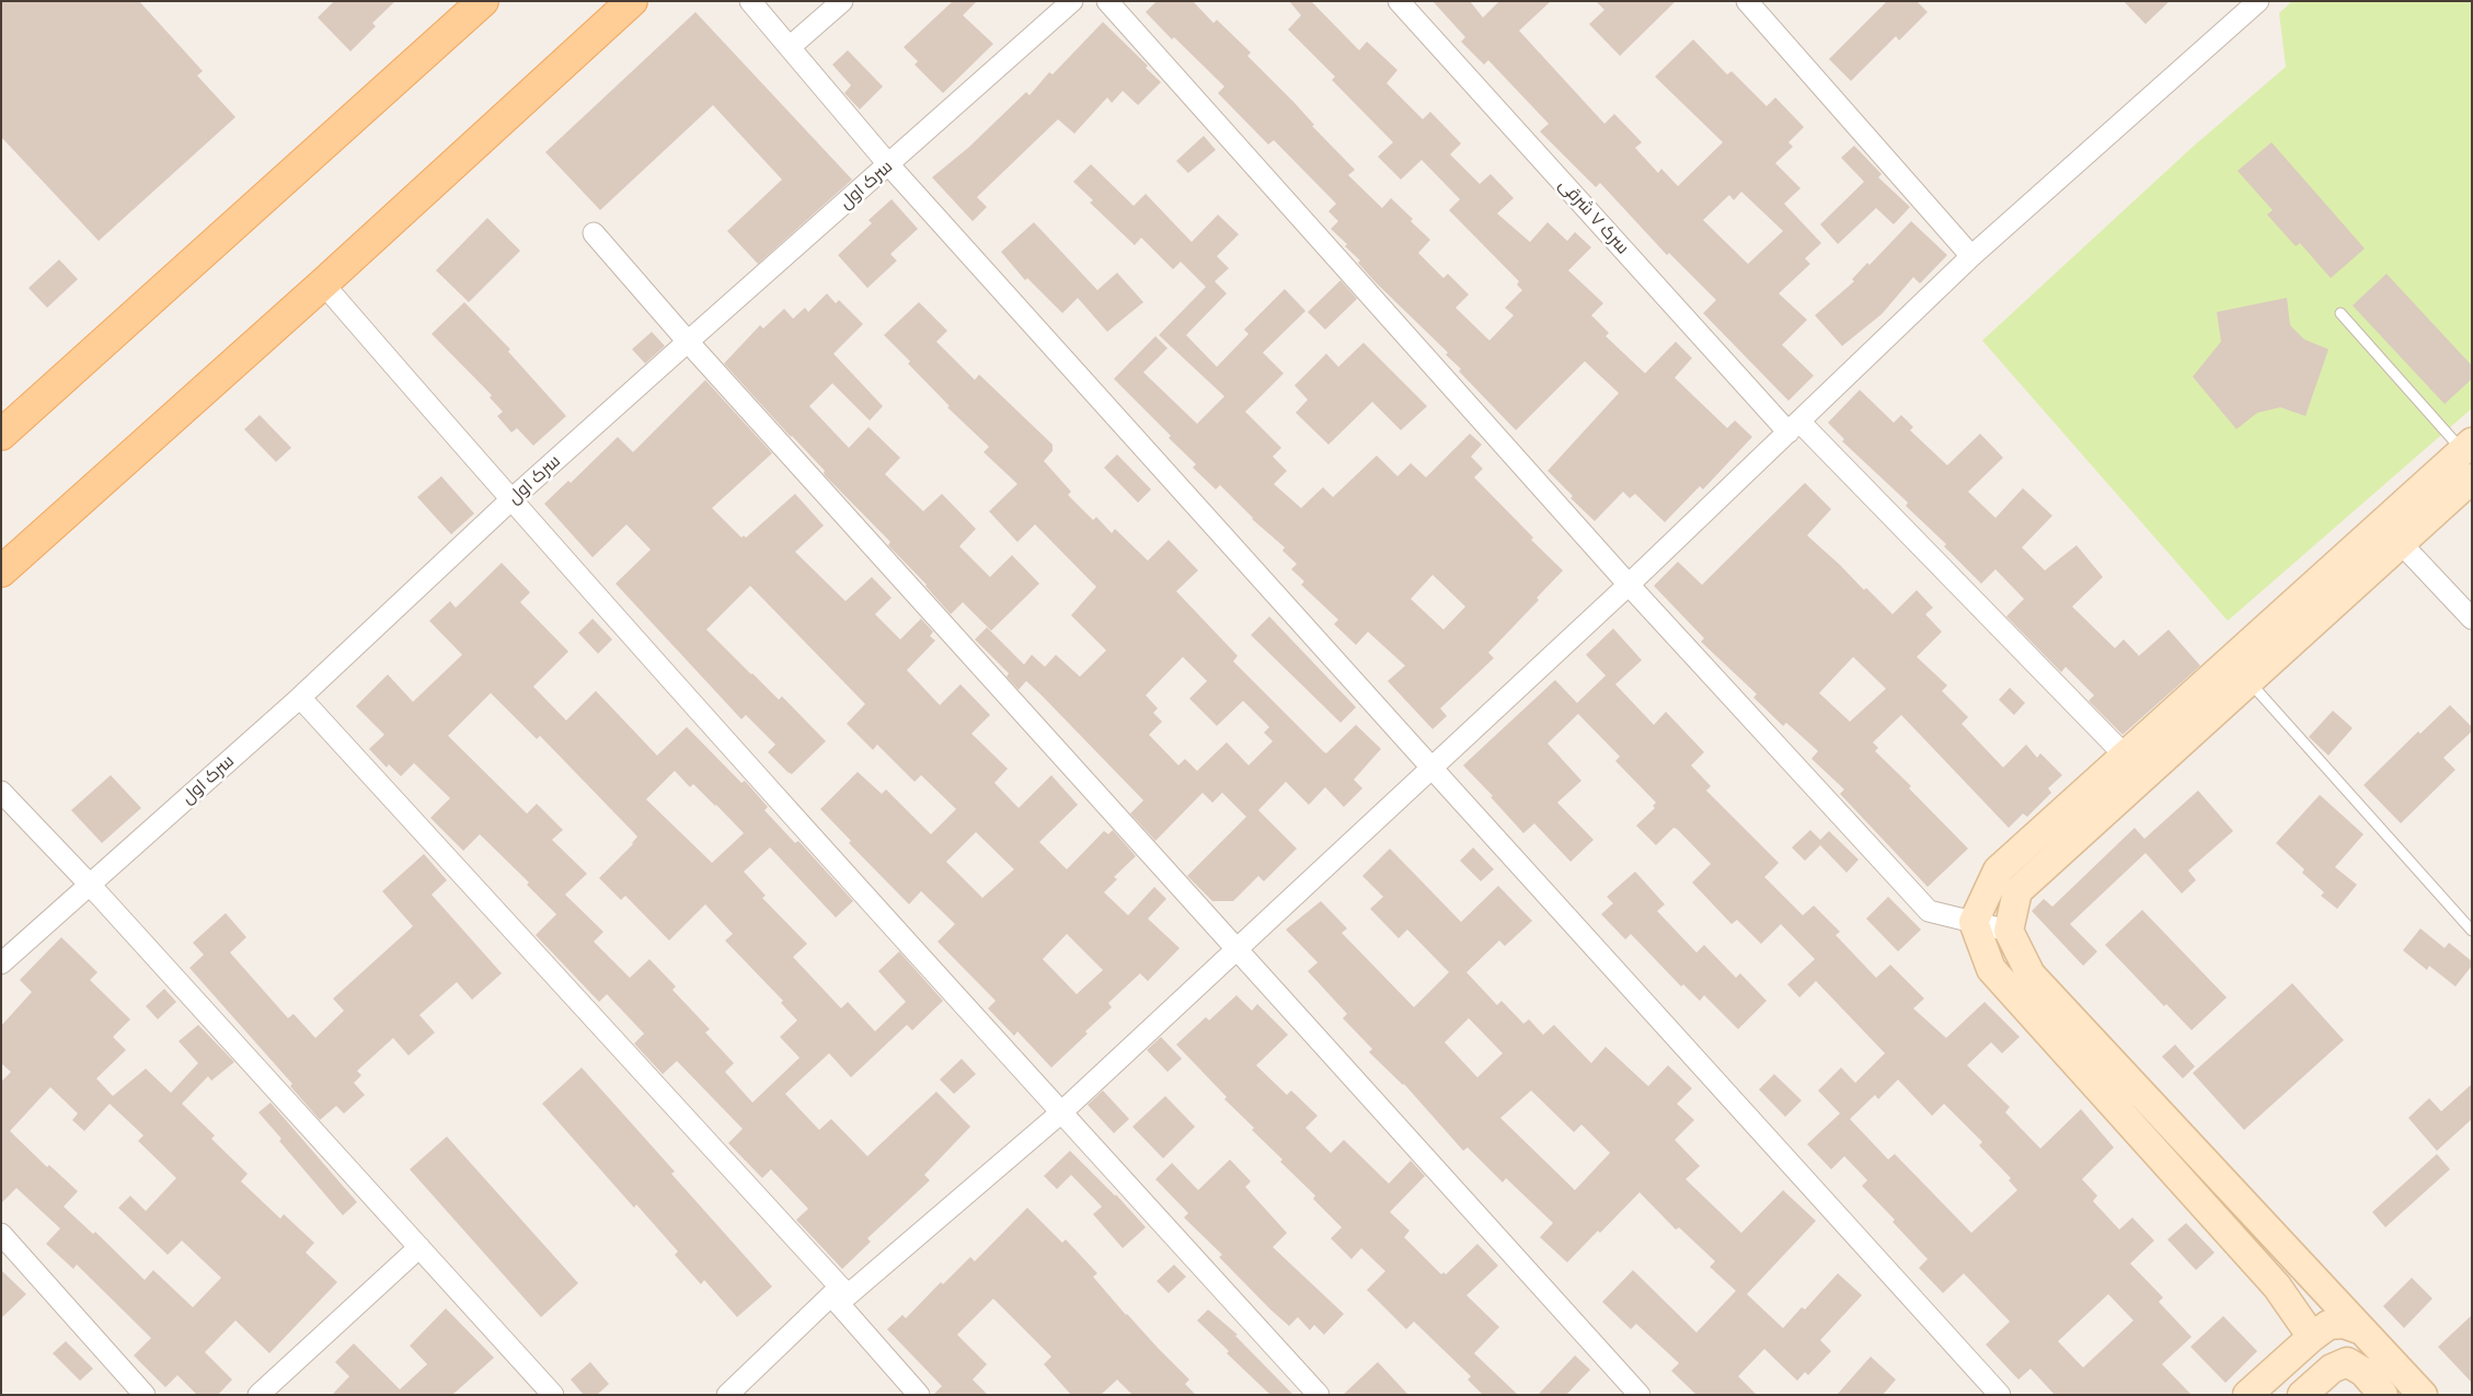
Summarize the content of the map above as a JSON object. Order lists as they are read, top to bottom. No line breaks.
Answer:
{"streets":{"street":["سرک‌ اول","سرک ۷ شرقی"]}}
